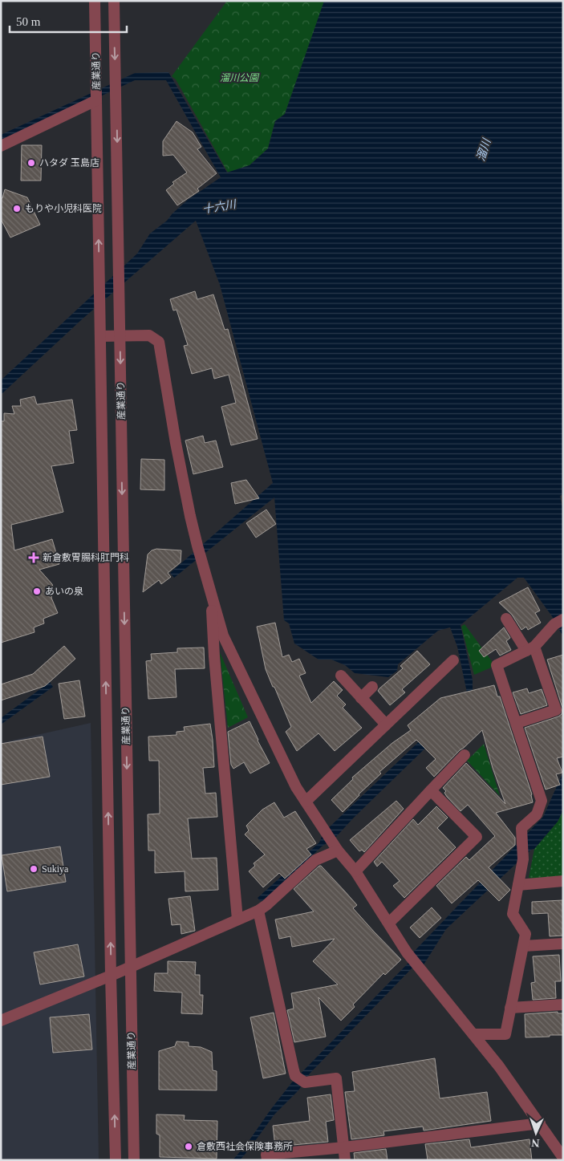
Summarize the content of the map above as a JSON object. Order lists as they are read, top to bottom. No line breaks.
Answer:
{"streets":{"street":["産業通り"]},"water":["溜川","十六川"],"parks":["溜川公園"],"places":{"other":["ハタダ 玉島店","もりや小児科医院","あいの泉","Sukiya","倉敷西社会保険事務所"],"health":["新倉敷胃腸科肛門科"]},"scale_bar":"50 m","north":"bottom"}
